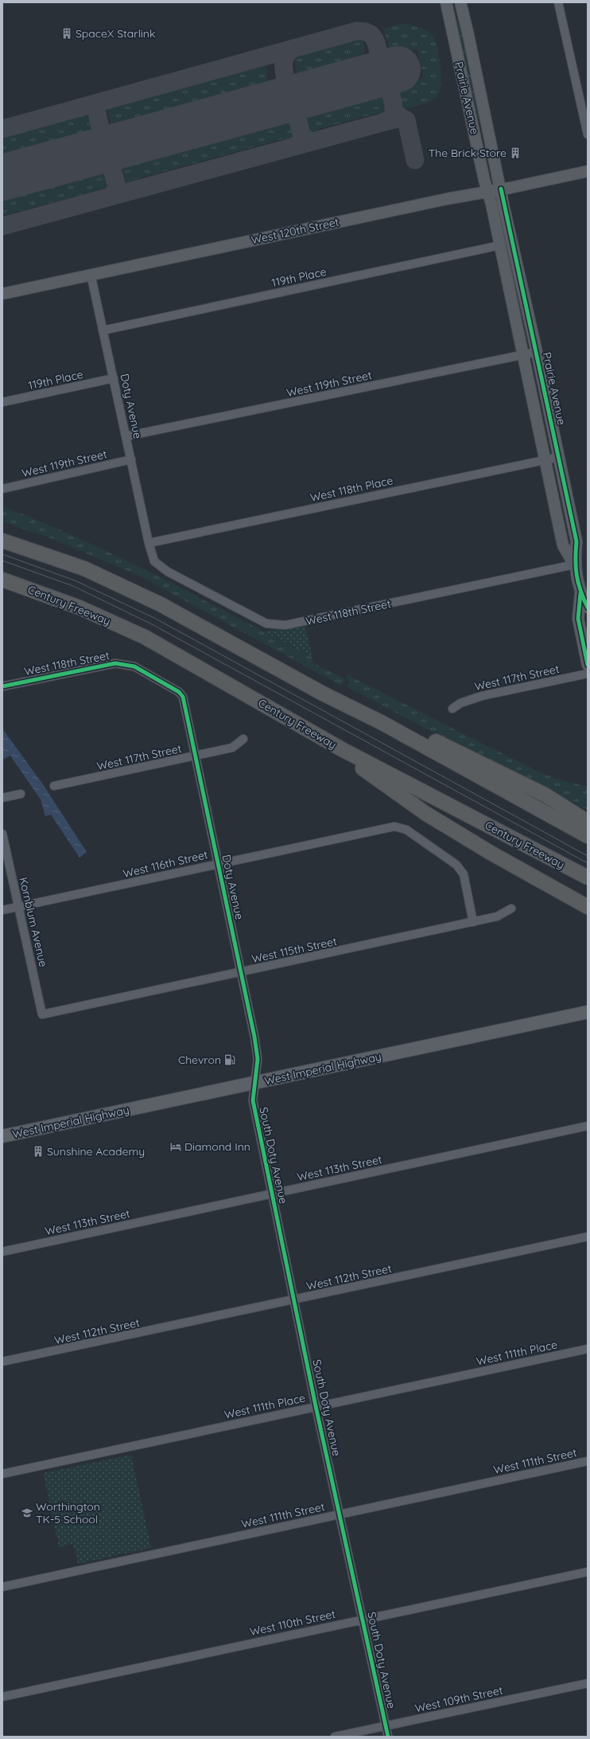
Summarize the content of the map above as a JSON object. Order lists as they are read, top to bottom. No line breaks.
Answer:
{"streets":{"highway":["Century Freeway"],"main road":["Prairie Avenue","West 120th Street","West Imperial Highway"],"street":["119th Place","West 119th Street","Doty Avenue","West 118th Place","West 118th Street","West 117th Street","West 116th Street","Kornblum Avenue","West 115th Street","South Doty Avenue","West 113th Street","West 112th Street","West 111th Place","West 111th Street","West 110th Street","West 109th Street"]},"crossings":[["Prairie Avenue","West 120th Street"],["Prairie Avenue","119th Place"],["Prairie Avenue","West 119th Street"],["Prairie Avenue","West 118th Place"],["Prairie Avenue","West 118th Street"],["West 120th Street","Doty Avenue"],["119th Place","Doty Avenue"],["West 119th Street","Doty Avenue"],["Doty Avenue","West 118th Place"],["Doty Avenue","West 118th Street"],["Doty Avenue","West 117th Street"],["Doty Avenue","West 116th Street"],["Doty Avenue","West 115th Street"],["Doty Avenue","West Imperial Highway"],["Doty Avenue","South Doty Avenue"],["West 118th Place","West 118th Street"],["West 116th Street","Kornblum Avenue"],["West 116th Street","West 115th Street"],["Kornblum Avenue","West 115th Street"],["West Imperial Highway","South Doty Avenue"],["South Doty Avenue","West 113th Street"],["South Doty Avenue","West 112th Street"],["South Doty Avenue","West 111th Place"],["South Doty Avenue","West 111th Street"],["South Doty Avenue","West 110th Street"],["South Doty Avenue","West 109th Street"]],"places":{"building":["SpaceX Starlink","The Brick Store","Sunshine Academy"],"fuel station":["Chevron"],"hotel":["Diamond Inn"],"school or university":["Worthington TK-5 School"]}}
